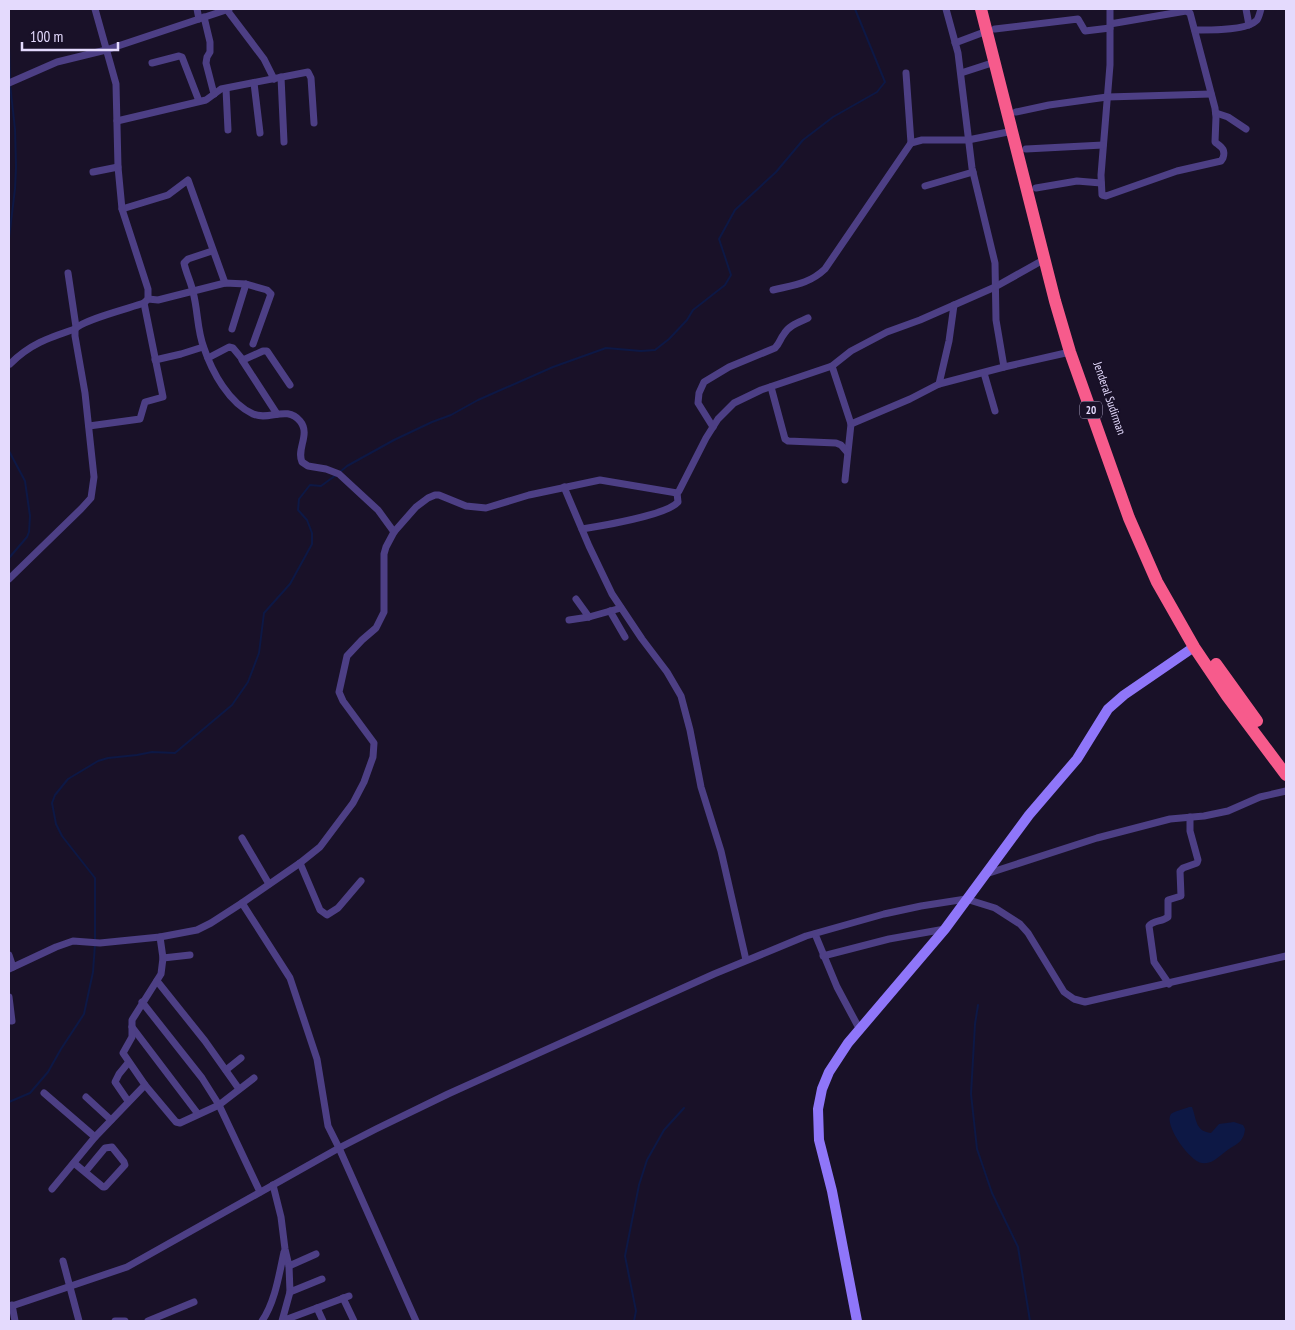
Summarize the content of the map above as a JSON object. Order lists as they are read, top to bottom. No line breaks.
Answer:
{"streets":{"highway":["Jenderal Sudirman","20"]},"crossings":[["Jenderal Sudirman","20"]],"scale_bar":"100 m"}
